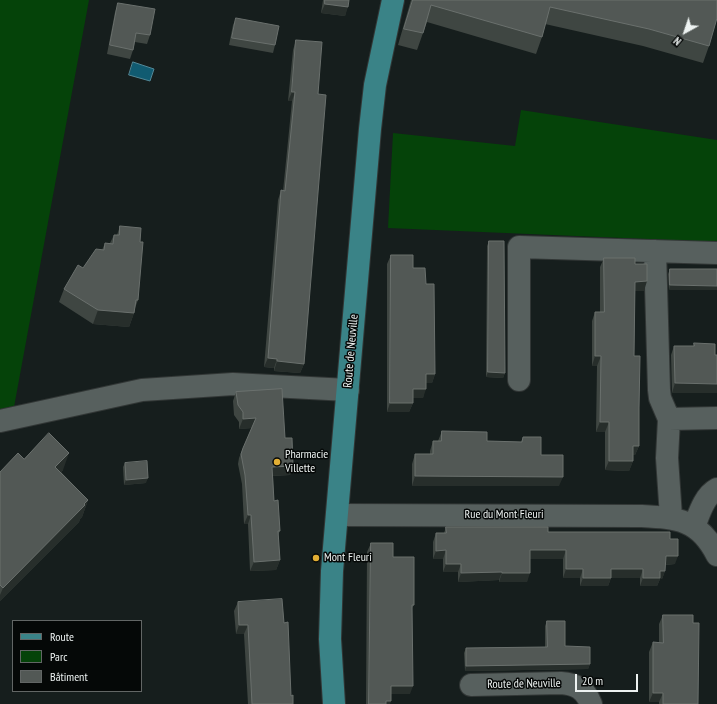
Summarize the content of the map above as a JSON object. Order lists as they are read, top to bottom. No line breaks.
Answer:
{"streets":{"main road":["Route de Neuville"],"street":["Rue du Mont Fleuri"]},"crossings":[["Route de Neuville","Rue du Mont Fleuri"]],"places":["Pharmacie Villette","Mont Fleuri"],"legend":["Route","Parc","Bâtiment"],"scale_bar":"20 m","north":"bottom left"}
